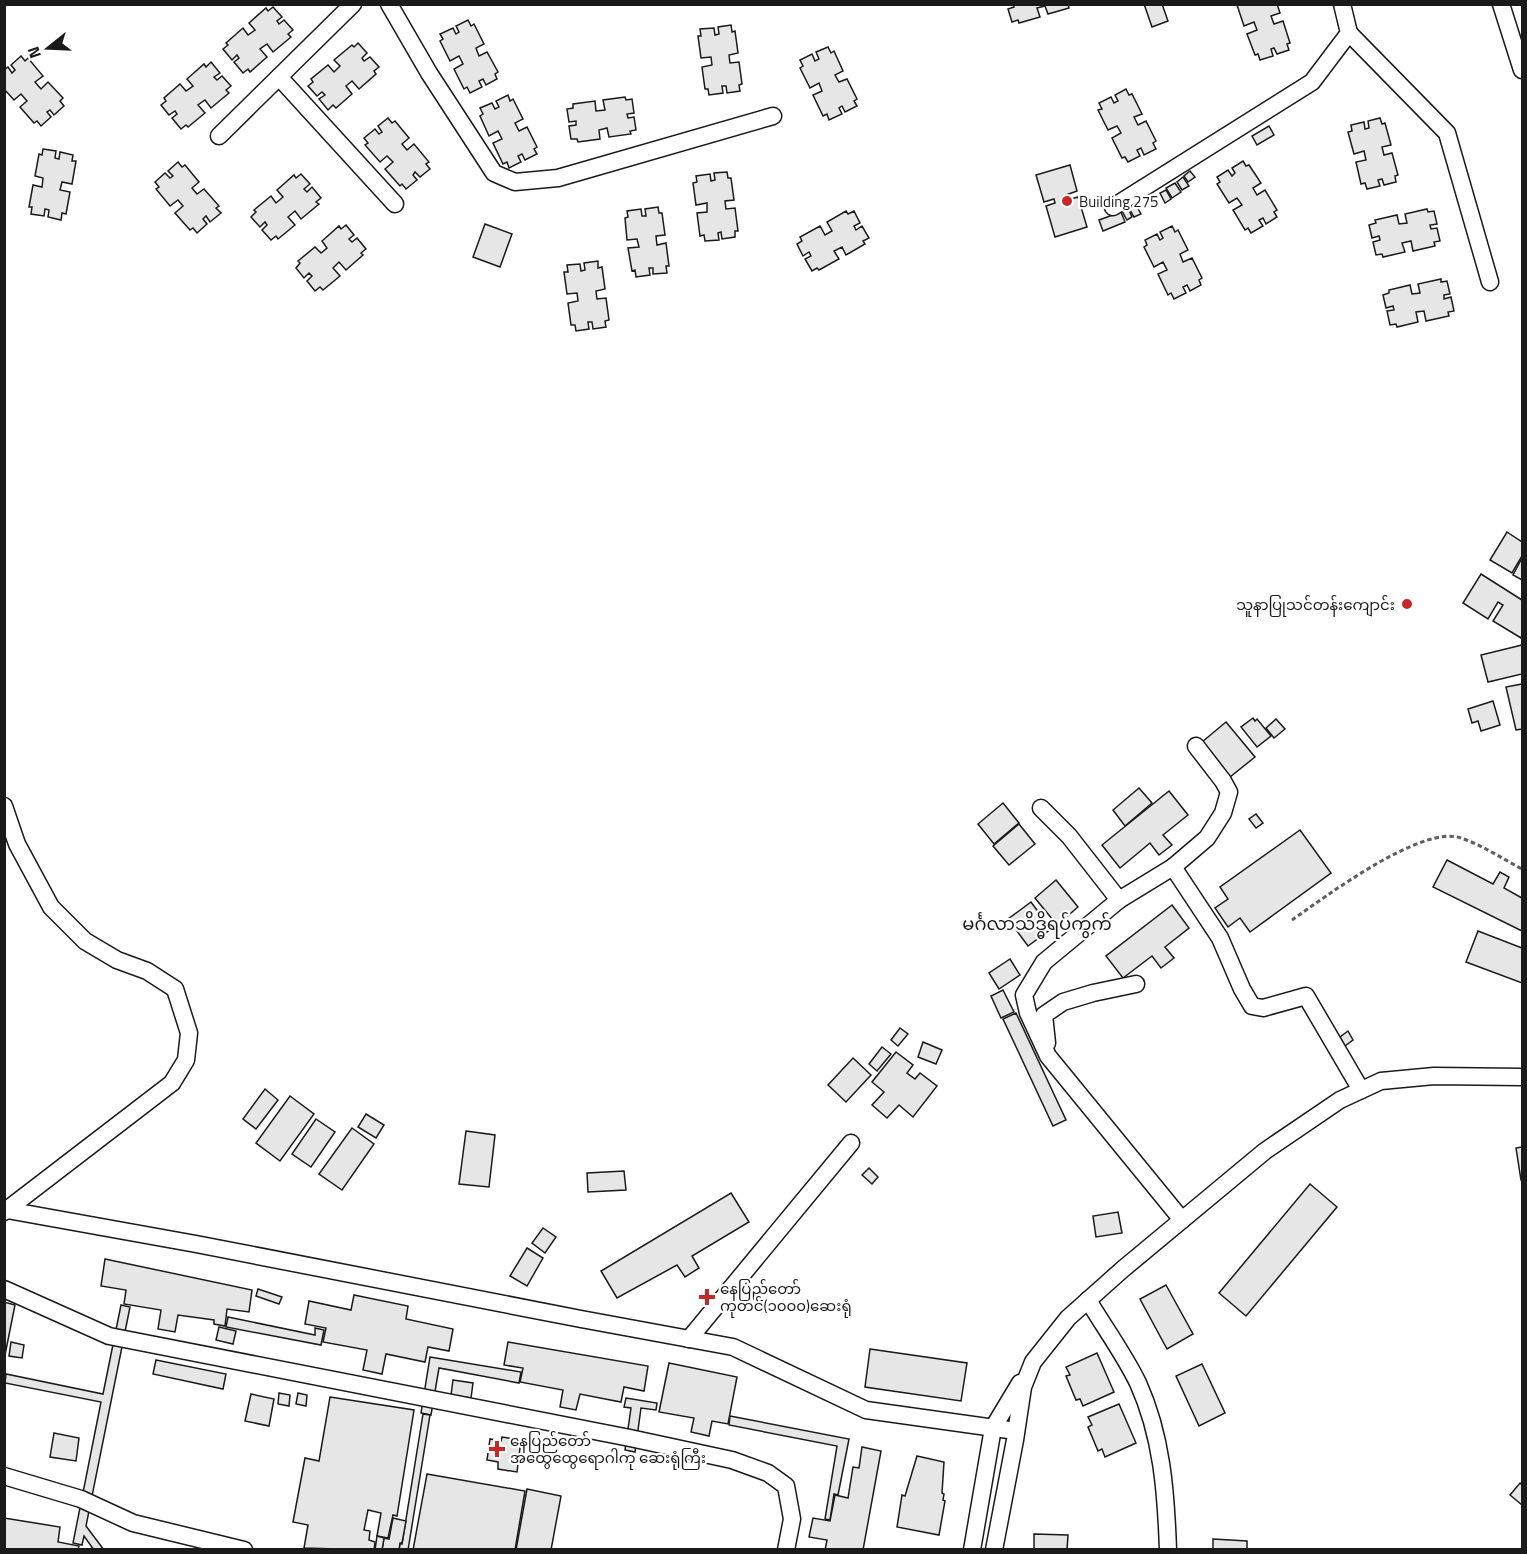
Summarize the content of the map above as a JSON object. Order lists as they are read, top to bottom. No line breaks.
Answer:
{"districts":["မင်္ဂလာသိဒ္ဓိရပ်ကွက်"],"places":{"other":["Building 275","သူနာပြုသင်တန်းကျောင်း"],"health":["နေပြည်တော် ကုတင်(၁၀၀၀)ဆေးရုံ","နေပြည်တော် အထွေထွေရောဂါကု ဆေးရုံကြီး"]},"north":"left"}
